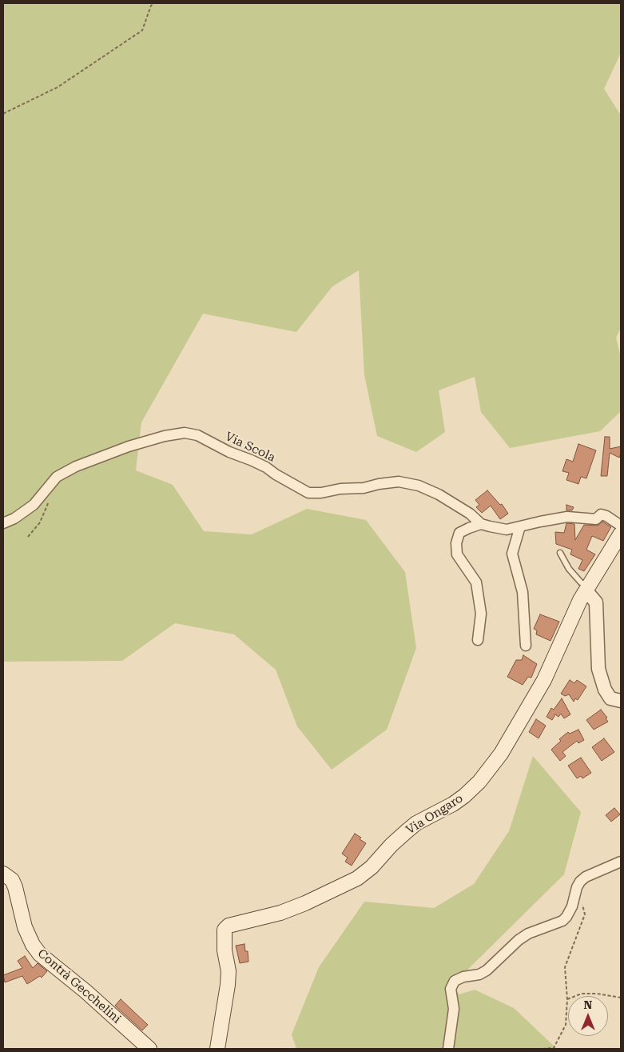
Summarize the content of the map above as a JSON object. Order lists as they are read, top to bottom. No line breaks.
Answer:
{"streets":{"main road":["Via Ongaro","Contrà Gecchelini"],"street":["Via Scola"]},"north":"top"}
